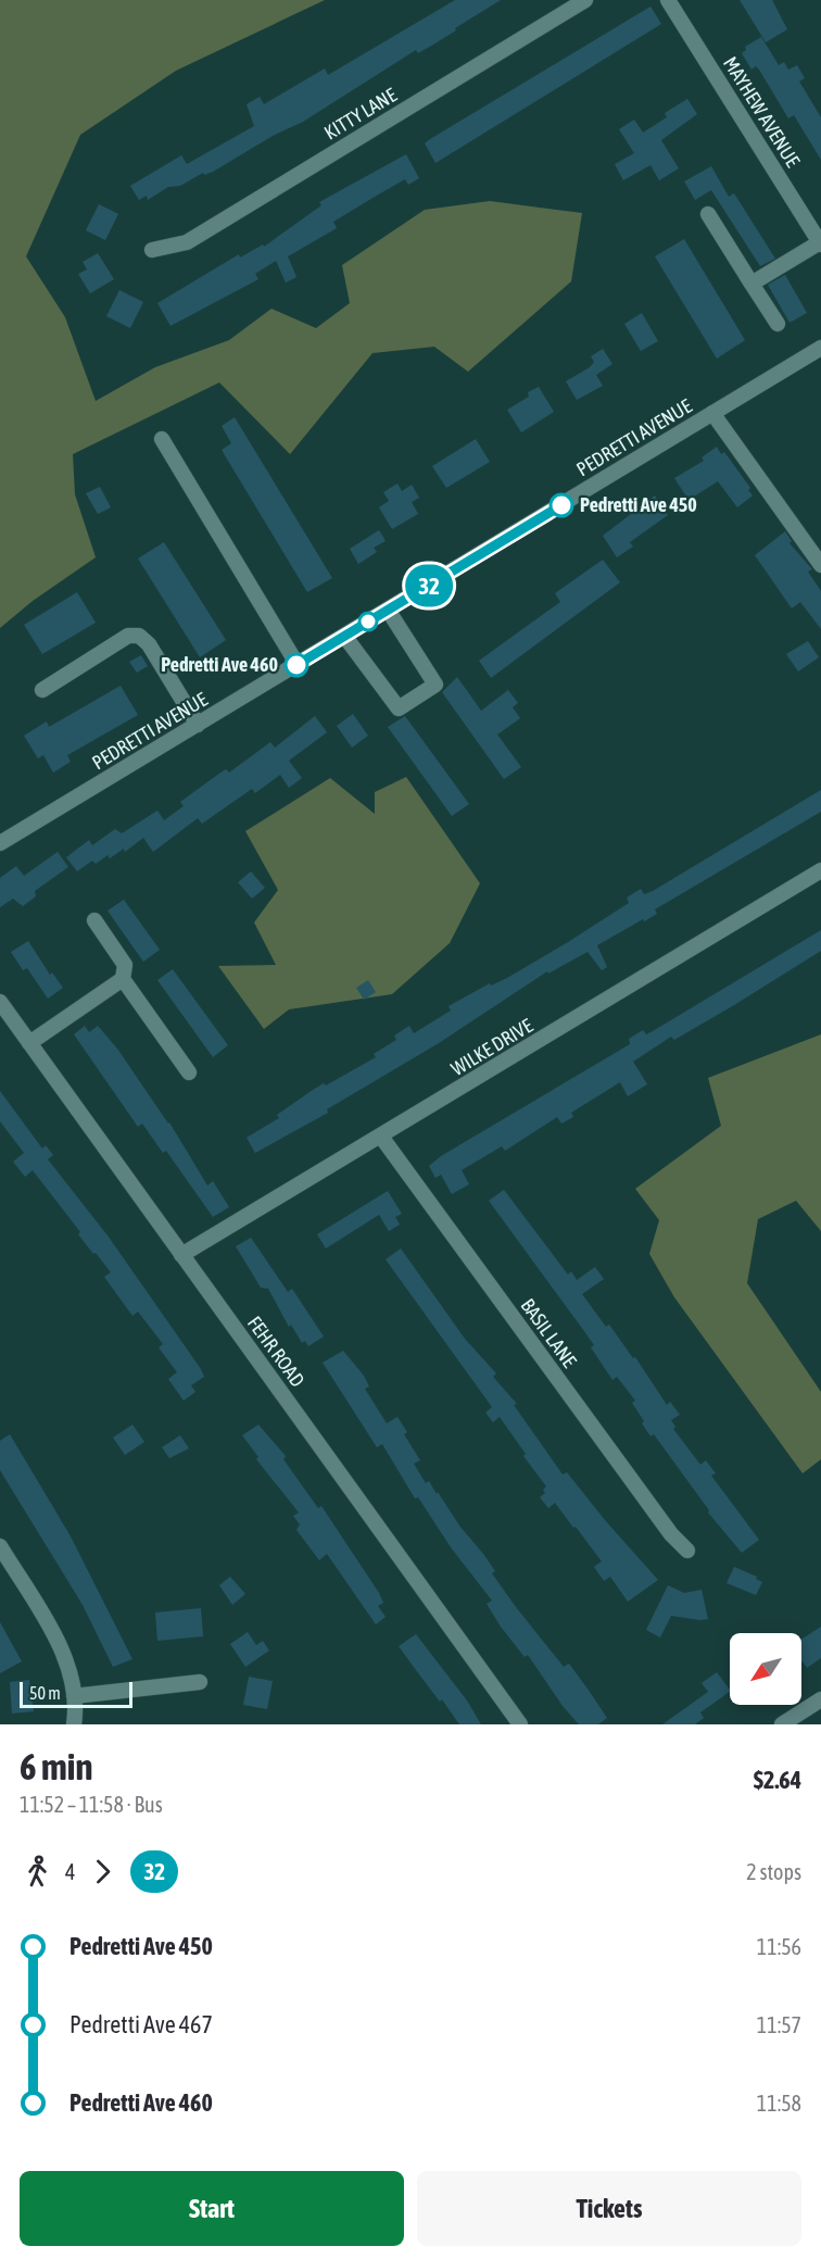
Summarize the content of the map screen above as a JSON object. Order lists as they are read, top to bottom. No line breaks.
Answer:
{"streets":{"street":["MAYHEW AVENUE","KITTY LANE","PEDRETTI AVENUE","WILKE DRIVE","BASIL LANE","FEHR ROAD"]},"crossings":[["WILKE DRIVE","BASIL LANE"],["WILKE DRIVE","FEHR ROAD"]],"places":["Pedretti Ave 450","Pedretti Ave 460"],"lines":["bus line 32"],"scale_bar":"50 m","north":"bottom left","page":{"on_map":"32","scale":"50 m","heading":["6 min","11:52 – 11:58 · Bus","$2.64"],"legs":["4","32","2 stops"],"list":[{"name":"Pedretti Ave 450","value":"11:56"},{"name":"Pedretti Ave 467","value":"11:57"},{"name":"Pedretti Ave 460","value":"11:58"}],"buttons":["Start","Tickets"]}}
